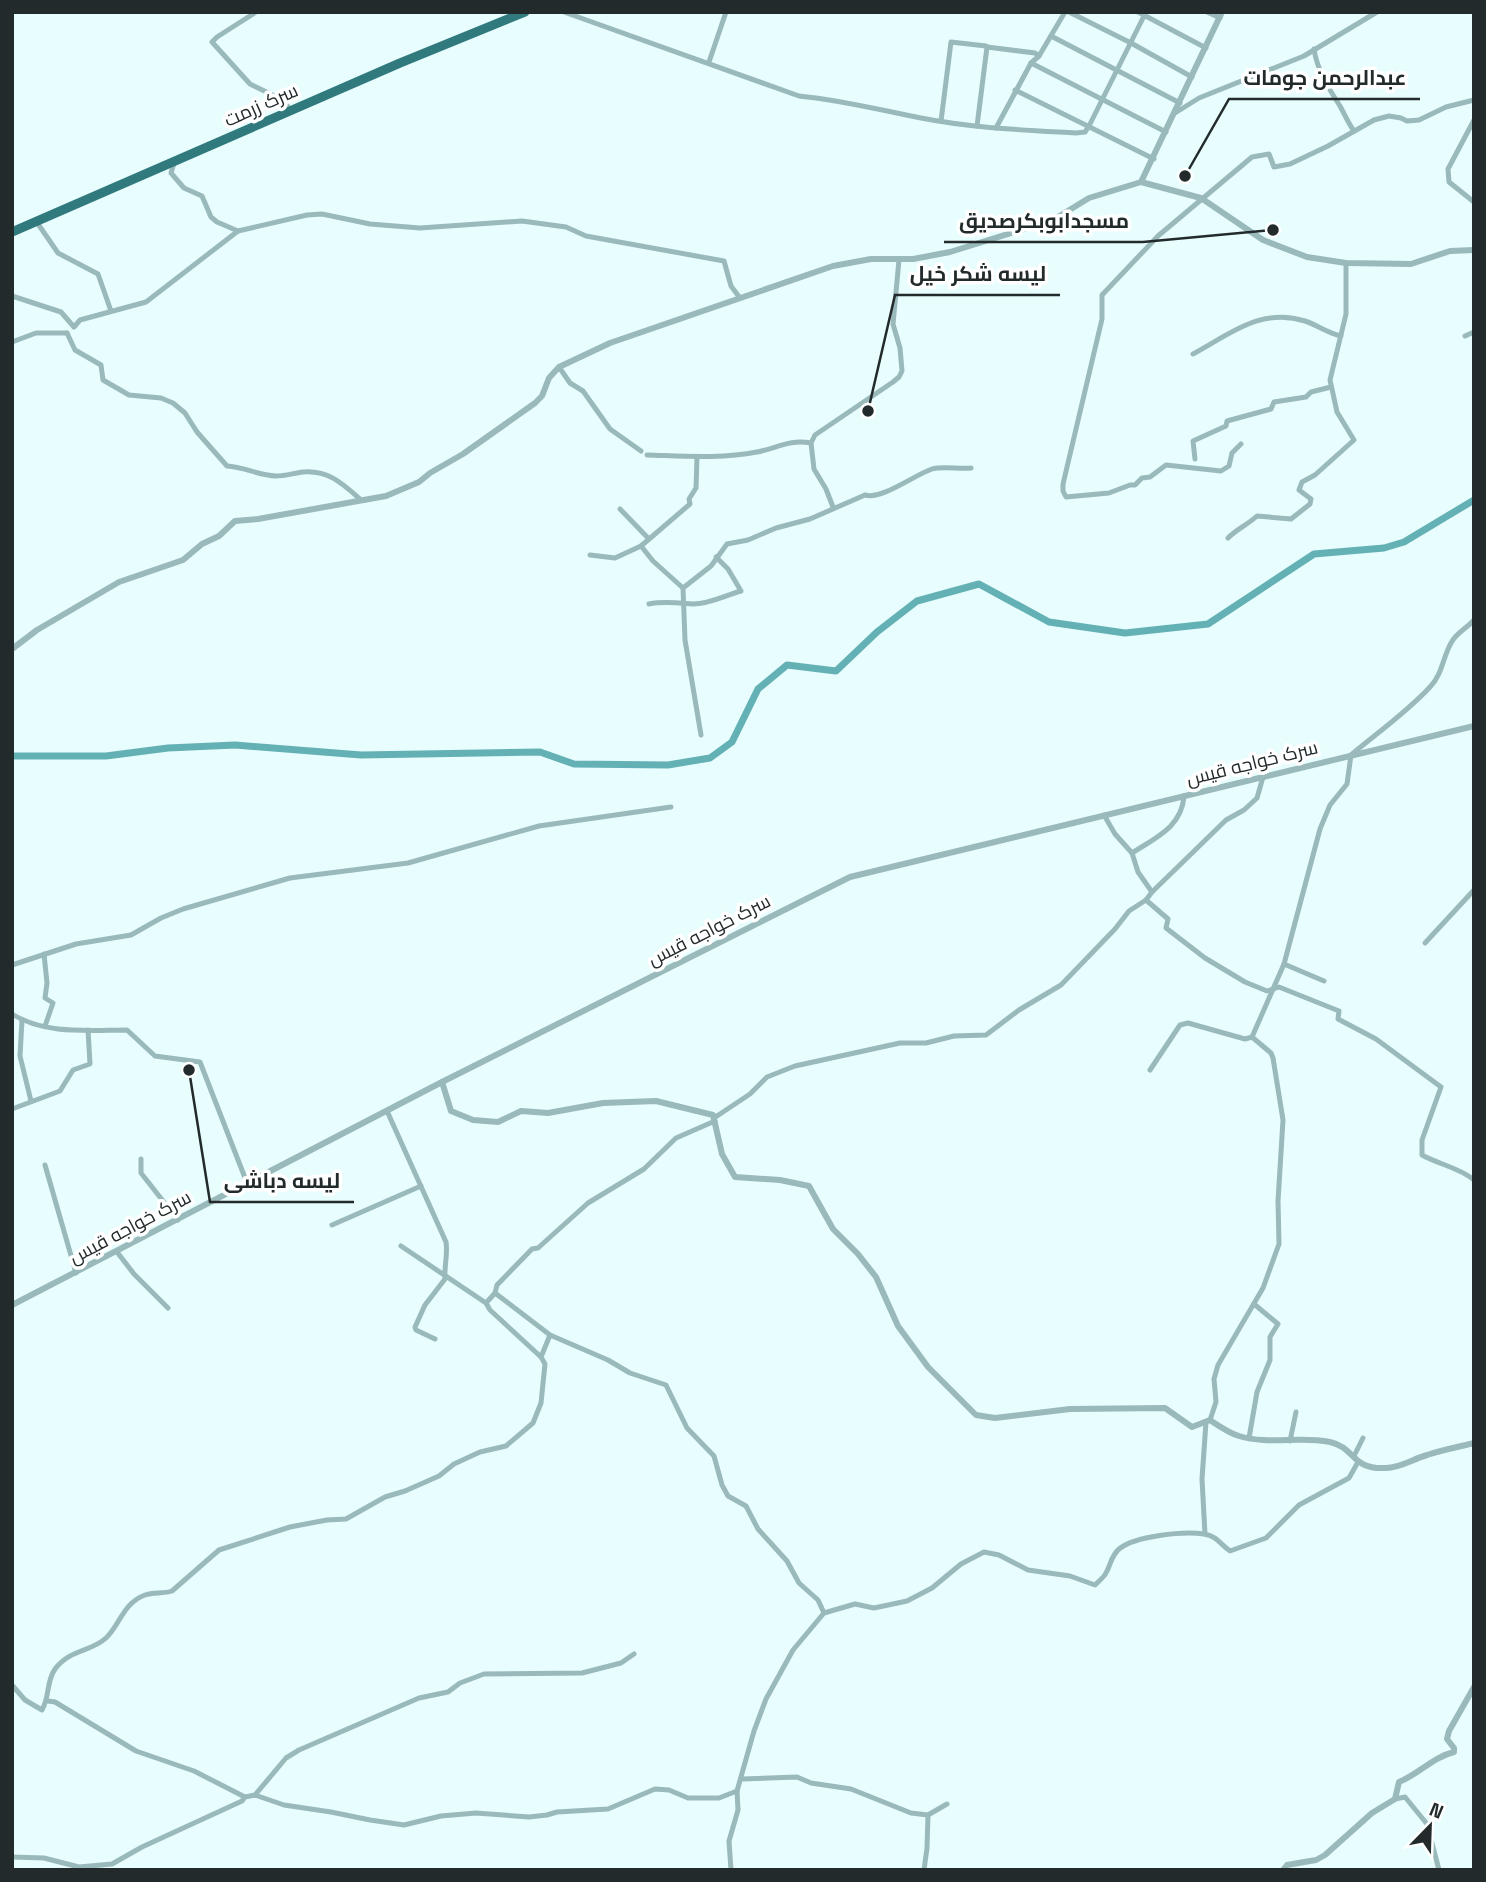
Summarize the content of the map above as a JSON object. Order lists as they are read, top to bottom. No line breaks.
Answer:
{"streets":{"highway":["سرک زرمت"],"street":["سرک خواجه قیس"]},"places":["عبدالرحمن جومات","مسجدابوبکرصدیق","لیسه شکر خیل","لیسه دباشی"],"north":"top right"}
